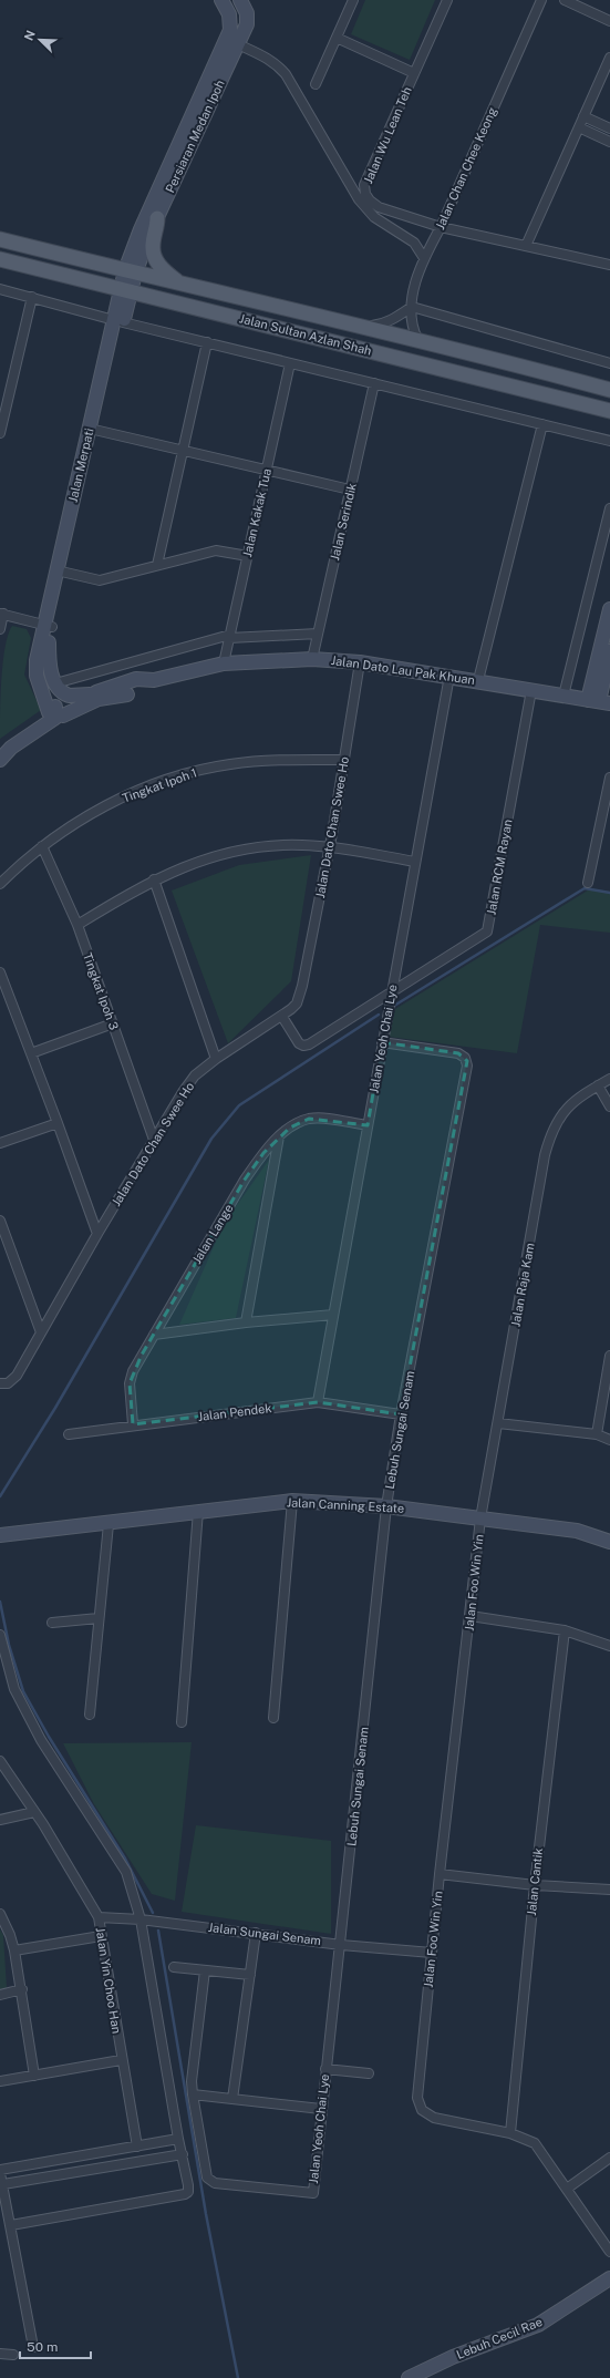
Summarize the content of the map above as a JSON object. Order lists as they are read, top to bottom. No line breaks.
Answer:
{"streets":{"main road":["Persiaran Medan Ipoh","Jalan Sultan Azlan Shah","Jalan Merpati","Jalan Dato Lau Pak Khuan","Jalan Canning Estate","Lebuh Cecil Rae"],"street":["Jalan Wu Lean Teh","Jalan Chan Chee Keong","Jalan Kakak Tua","Jalan Serindik","Tingkat Ipoh 1","Jalan Dato Chan Swee Ho","Jalan RCM Rayan","Tingkat Ipoh 3","Jalan Yeoh Chai Lye","Jalan Lange","Jalan Raja Kam","Jalan Pendek","Lebuh Sungai Senam","Jalan Foo Win Yin","Jalan Cantik","Jalan Sungai Senam","Jalan Yin Choo Han"]},"crossings":[["Jalan Wu Lean Teh","Jalan Chan Chee Keong"],["Persiaran Medan Ipoh","Jalan Sultan Azlan Shah"],["Persiaran Medan Ipoh","Jalan Merpati"],["Jalan Chan Chee Keong","Jalan Sultan Azlan Shah"],["Jalan Sultan Azlan Shah","Jalan Merpati"],["Jalan Merpati","Jalan Dato Lau Pak Khuan"],["Jalan Kakak Tua","Jalan Dato Lau Pak Khuan"],["Jalan Serindik","Jalan Dato Lau Pak Khuan"],["Jalan Dato Lau Pak Khuan","Jalan Dato Chan Swee Ho"],["Jalan Dato Lau Pak Khuan","Jalan RCM Rayan"],["Jalan Dato Lau Pak Khuan","Jalan Yeoh Chai Lye"],["Tingkat Ipoh 1","Jalan Dato Chan Swee Ho"],["Tingkat Ipoh 1","Tingkat Ipoh 3"],["Jalan Dato Chan Swee Ho","Jalan RCM Rayan"],["Jalan Dato Chan Swee Ho","Tingkat Ipoh 3"],["Jalan RCM Rayan","Jalan Yeoh Chai Lye"],["Jalan Yeoh Chai Lye","Jalan Lange"],["Jalan Yeoh Chai Lye","Jalan Pendek"],["Jalan Yeoh Chai Lye","Lebuh Sungai Senam"],["Jalan Yeoh Chai Lye","Jalan Sungai Senam"],["Jalan Lange","Jalan Pendek"],["Jalan Raja Kam","Jalan Canning Estate"],["Jalan Raja Kam","Jalan Foo Win Yin"],["Jalan Pendek","Lebuh Sungai Senam"],["Lebuh Sungai Senam","Jalan Canning Estate"],["Lebuh Sungai Senam","Jalan Sungai Senam"],["Jalan Canning Estate","Jalan Foo Win Yin"],["Jalan Foo Win Yin","Jalan Cantik"],["Jalan Foo Win Yin","Jalan Sungai Senam"],["Jalan Sungai Senam","Jalan Yin Choo Han"]],"scale_bar":"50 m","north":"top left"}
